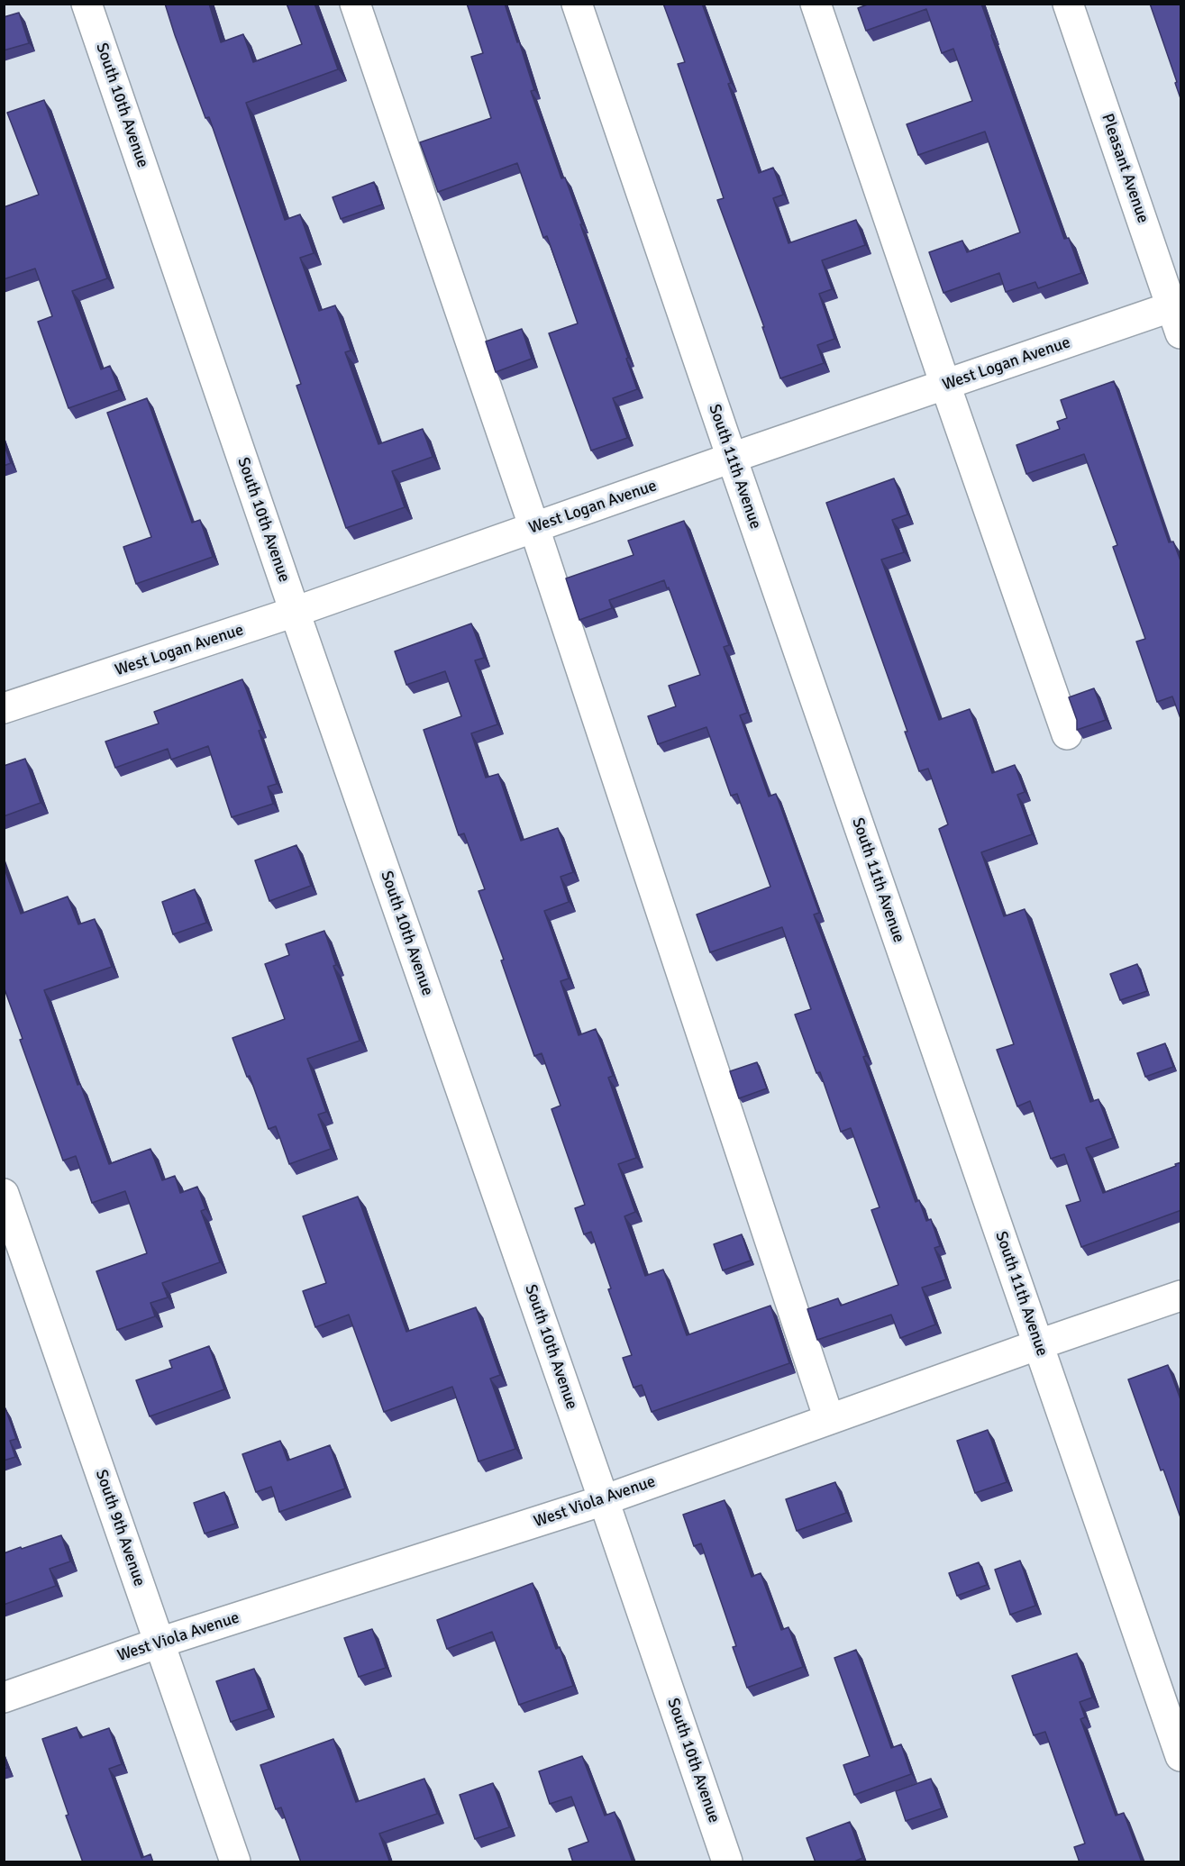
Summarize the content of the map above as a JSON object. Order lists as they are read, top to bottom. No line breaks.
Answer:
{"streets":{"street":["South 10th Avenue","Pleasant Avenue","West Logan Avenue","South 11th Avenue","West Viola Avenue","South 9th Avenue"]},"crossings":[["South 10th Avenue","West Logan Avenue"],["South 10th Avenue","West Viola Avenue"],["Pleasant Avenue","West Logan Avenue"],["West Logan Avenue","South 11th Avenue"],["South 11th Avenue","West Viola Avenue"],["West Viola Avenue","South 9th Avenue"]]}
